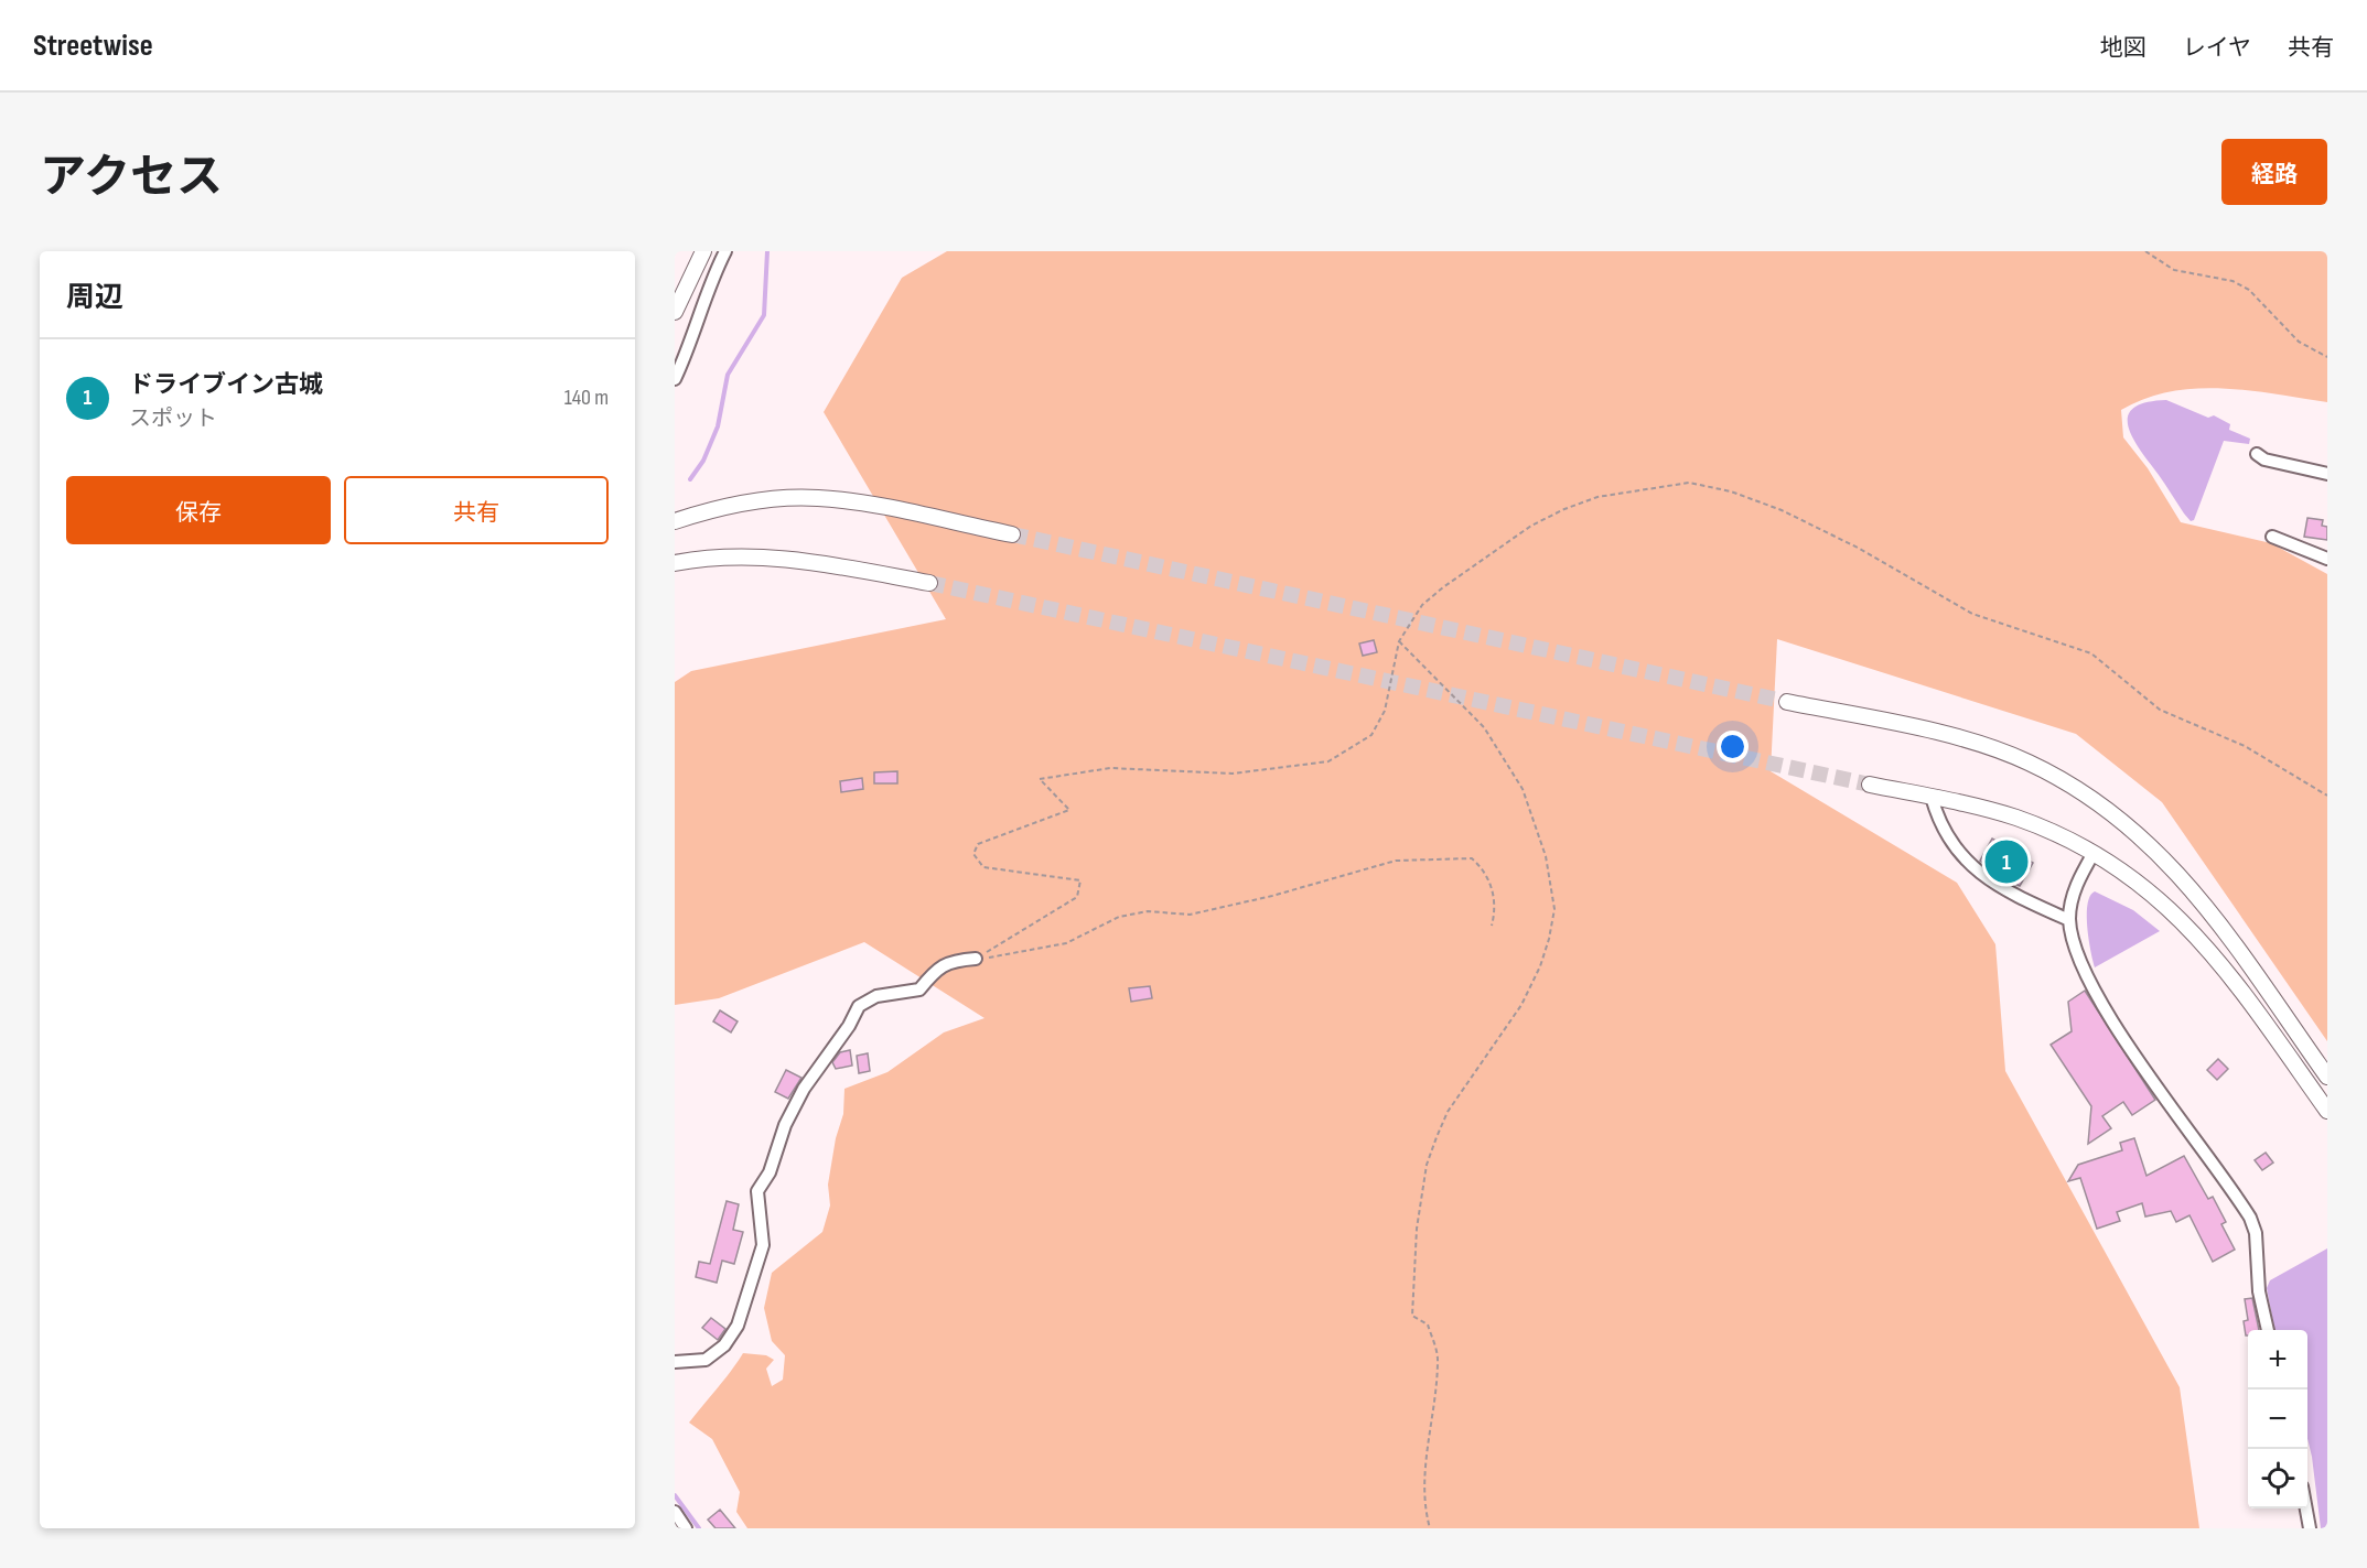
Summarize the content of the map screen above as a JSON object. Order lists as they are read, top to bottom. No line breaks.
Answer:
{"page":{"header":"Streetwise","nav":["地図","レイヤ","共有"],"title":"アクセス","buttons":["経路",["保存","共有"]],"heading":"周辺","list":[{"mark":"1","name":"ドライブイン古城","note":"スポット","value":"140 m"}],"pins":"1","map_buttons":["+","−"]}}
